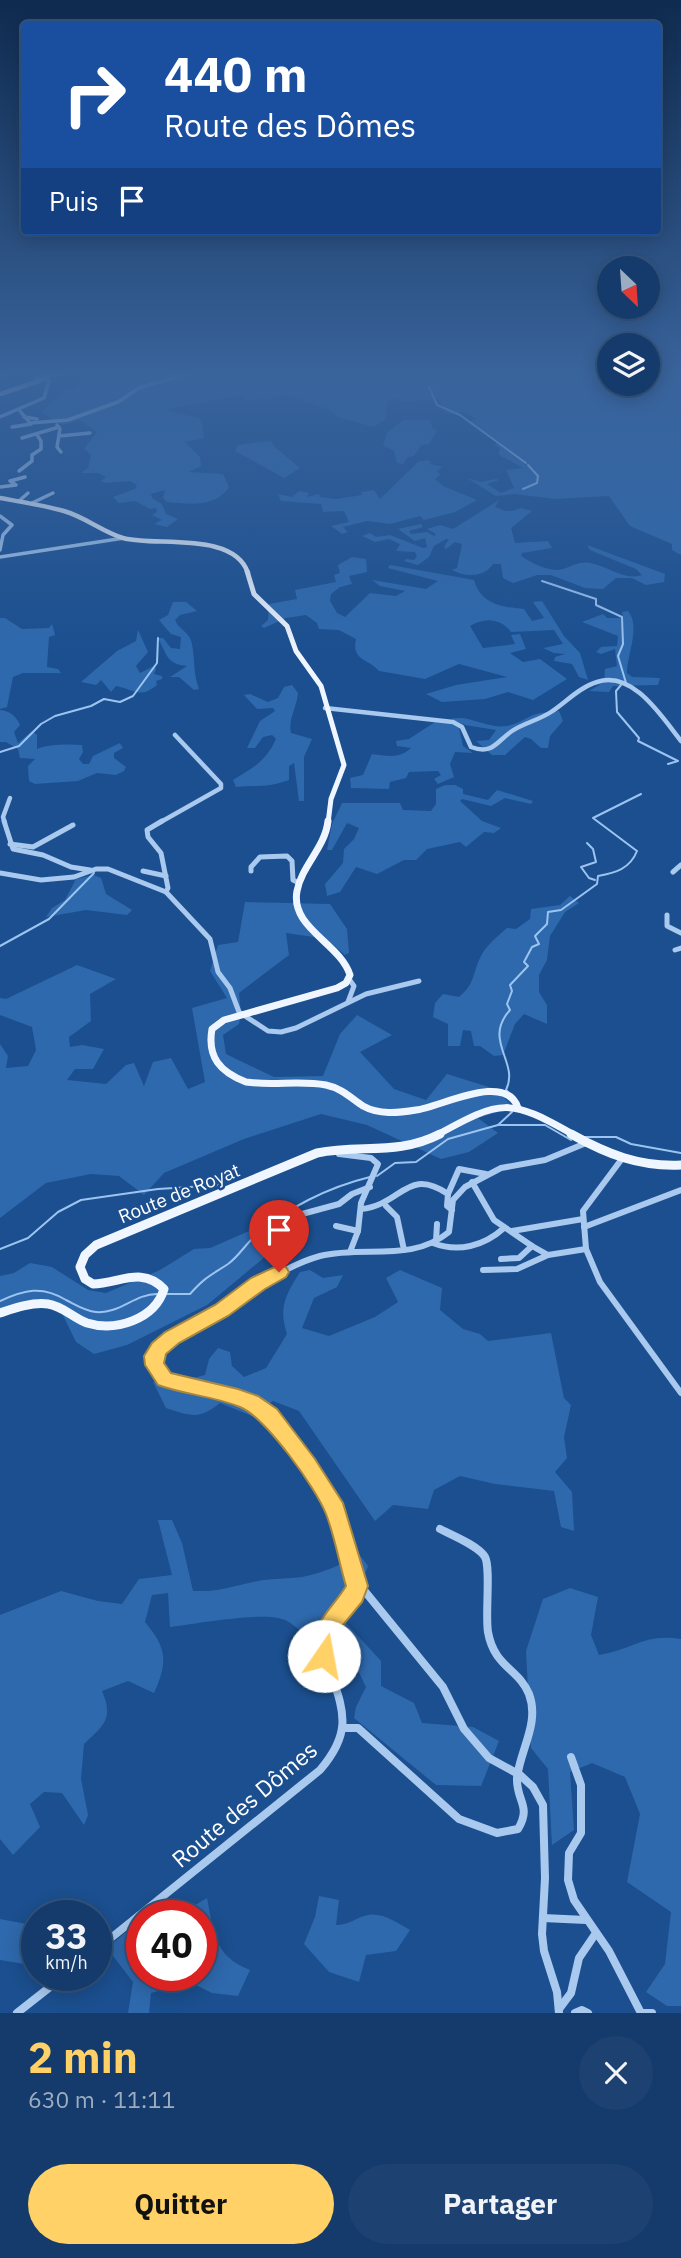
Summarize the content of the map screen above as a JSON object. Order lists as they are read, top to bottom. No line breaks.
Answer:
{"streets":{"main road":["Route de Royat"],"street":["Route des Dômes"]},"north":"bottom right","page":{"turn":["440 m","Route des Dômes"],"then":"Puis","speed":"33 km/h","limit":"40","heading":["2 min","630 m · 11:11"],"buttons":["Quitter","Partager"]}}
